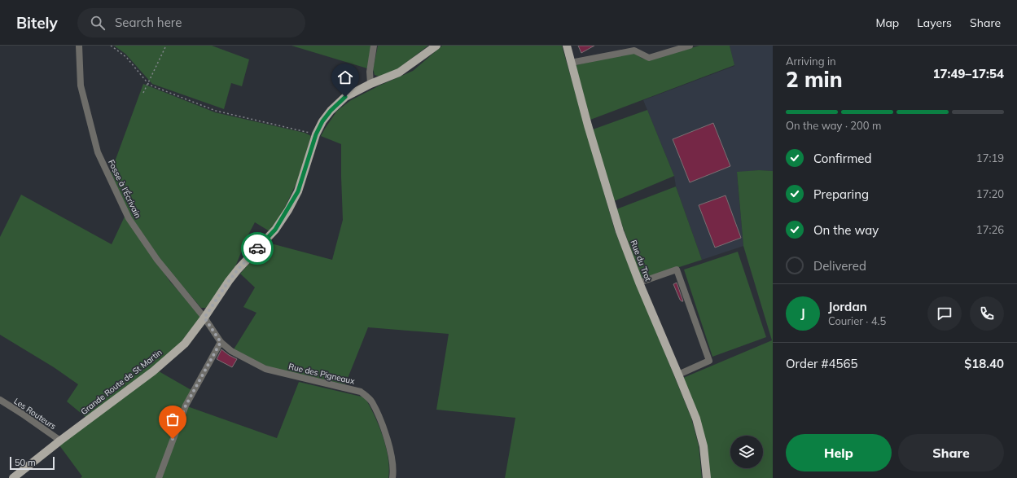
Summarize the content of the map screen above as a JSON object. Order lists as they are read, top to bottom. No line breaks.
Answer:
{"streets":{"main road":["Rue du Trot","Grande Route de St Martin"],"street":["Fosse à l'Écrivain","Rue des Pigneaux","Les Routeurs"]},"crossings":[["Fosse à l'Écrivain","Rue des Pigneaux"],["Fosse à l'Écrivain","Grande Route de St Martin"],["Rue des Pigneaux","Grande Route de St Martin"],["Grande Route de St Martin","Les Routeurs"]],"scale_bar":"50 m","page":{"header":"Bitely","search":"Search here","nav":["Map","Layers","Share"],"heading":["2 min","Arriving in","17:49–17:54"],"panel":["Jordan","Courier · 4.5","Order #4565","$18.40"],"bar":"On the way · 200 m","list":[["Confirmed","17:19"],["Preparing","17:20"],["On the way","17:26"],"Delivered"],"round":"J","buttons":["Help","Share"],"scale":"50 m"}}
